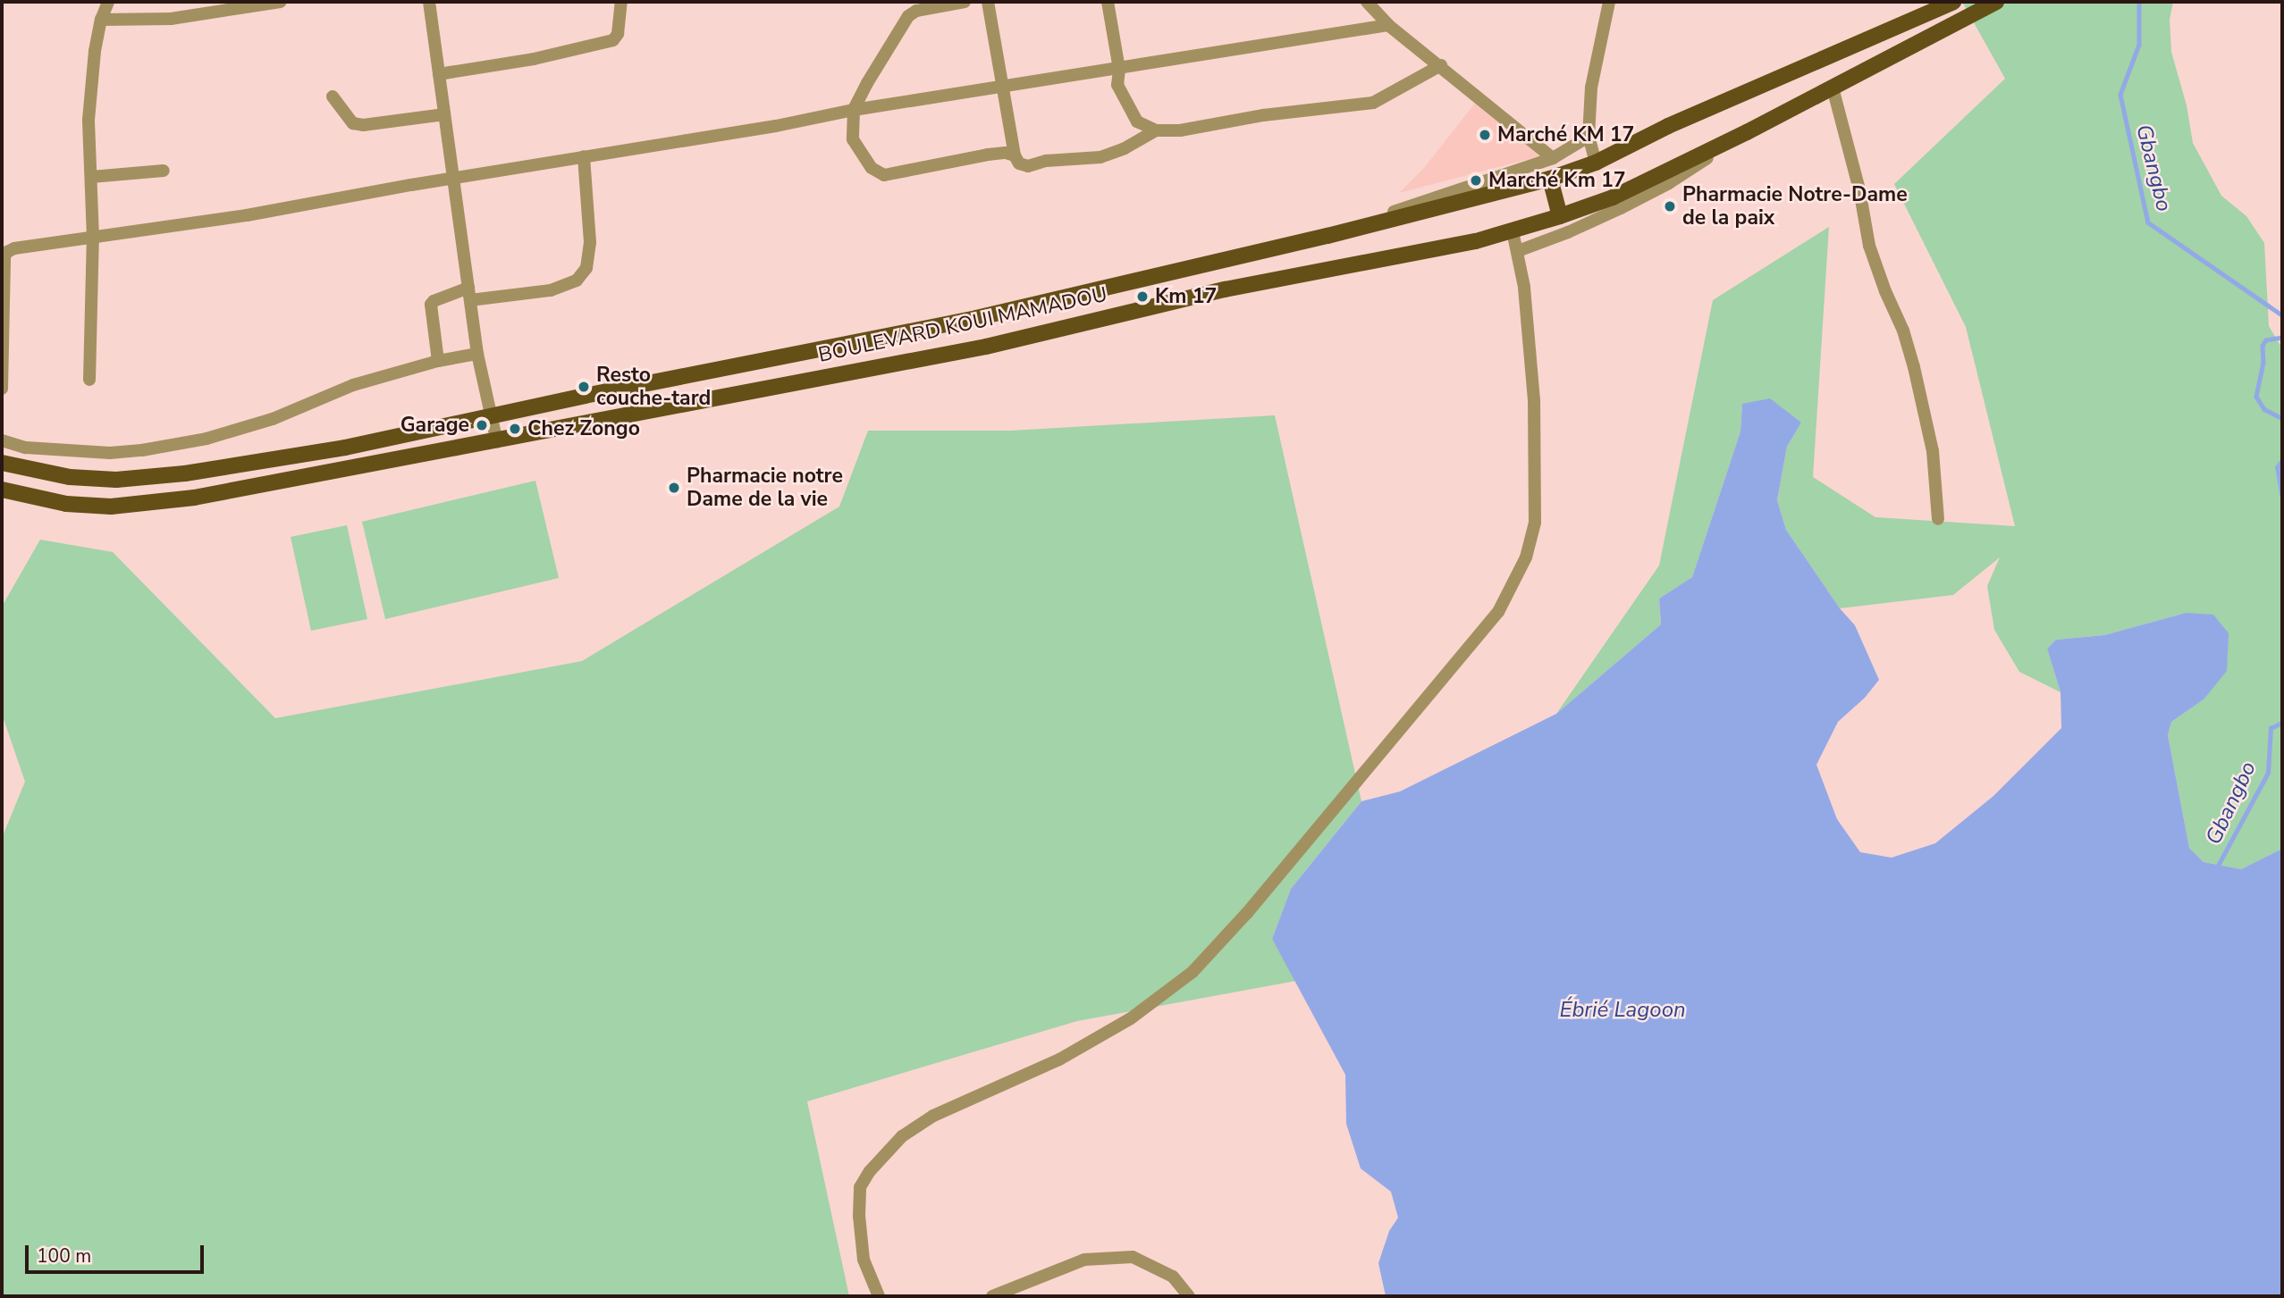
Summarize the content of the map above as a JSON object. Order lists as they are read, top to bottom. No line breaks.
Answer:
{"streets":{"main road":["BOULEVARD KOUI MAMADOU"]},"water":["Gbangbo","Ébrié Lagoon"],"places":["Marché KM 17","Marché Km 17","Pharmacie Notre-Dame de la paix","Km 17","Resto couche-tard","Garage","Chez Zongo","Pharmacie notre Dame de la vie"],"scale_bar":"100 m"}
